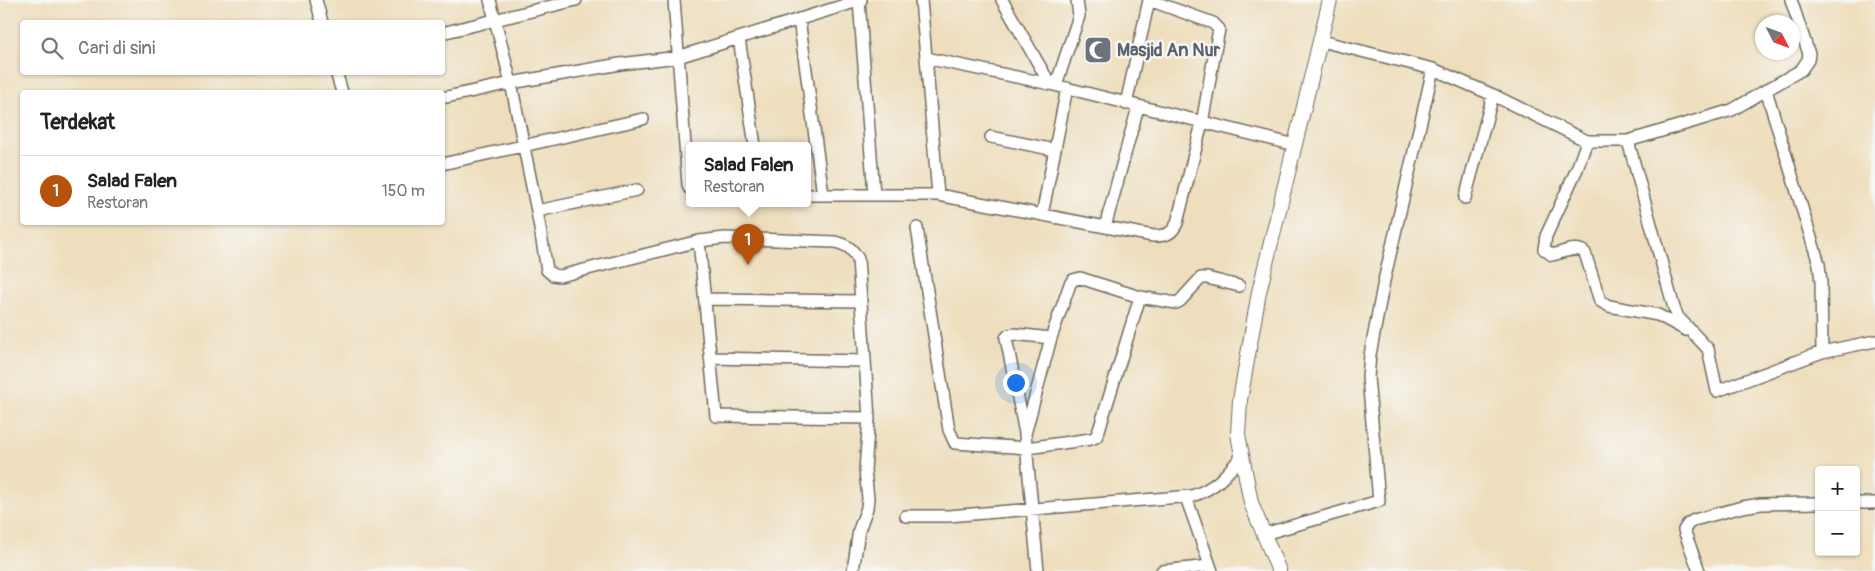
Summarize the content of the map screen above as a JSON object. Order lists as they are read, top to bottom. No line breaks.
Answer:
{"places":{"mosque":["Masjid An Nur"]},"north":"bottom right","page":{"search":"Cari di sini","heading":"Terdekat","popup":["Salad Falen","Restoran"],"list":[{"mark":"1","name":"Salad Falen","note":"Restoran","value":"150 m"}],"pins":"1","map_buttons":["+","−"]}}
